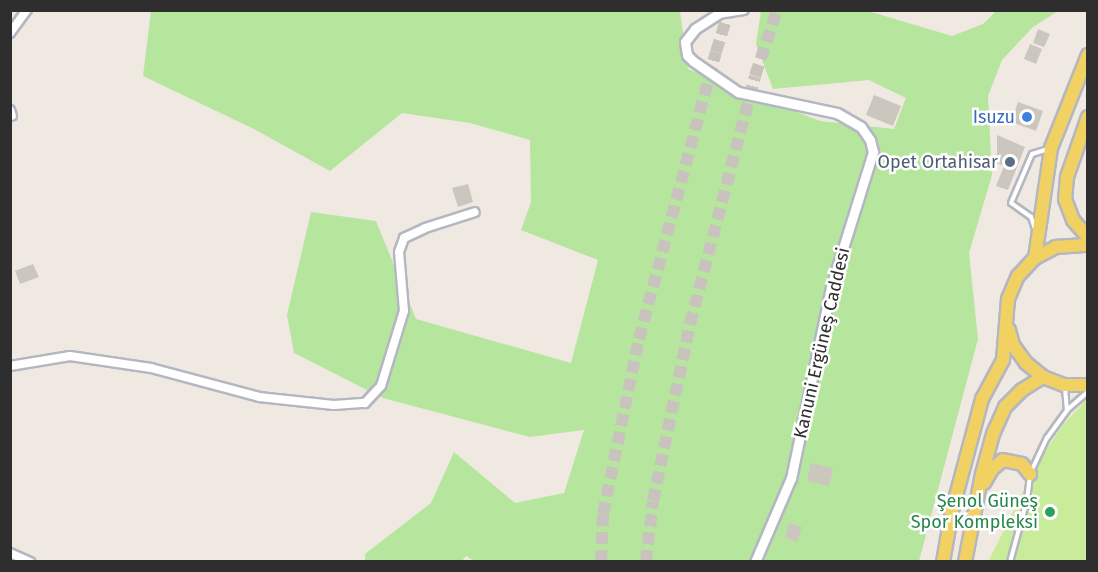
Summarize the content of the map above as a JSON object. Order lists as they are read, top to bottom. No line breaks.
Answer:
{"streets":{"street":["Kanuni Ergüneş Caddesi"]},"places":["Isuzu","Opet Ortahisar","Şenol Güneş Spor Kompleksi"]}
